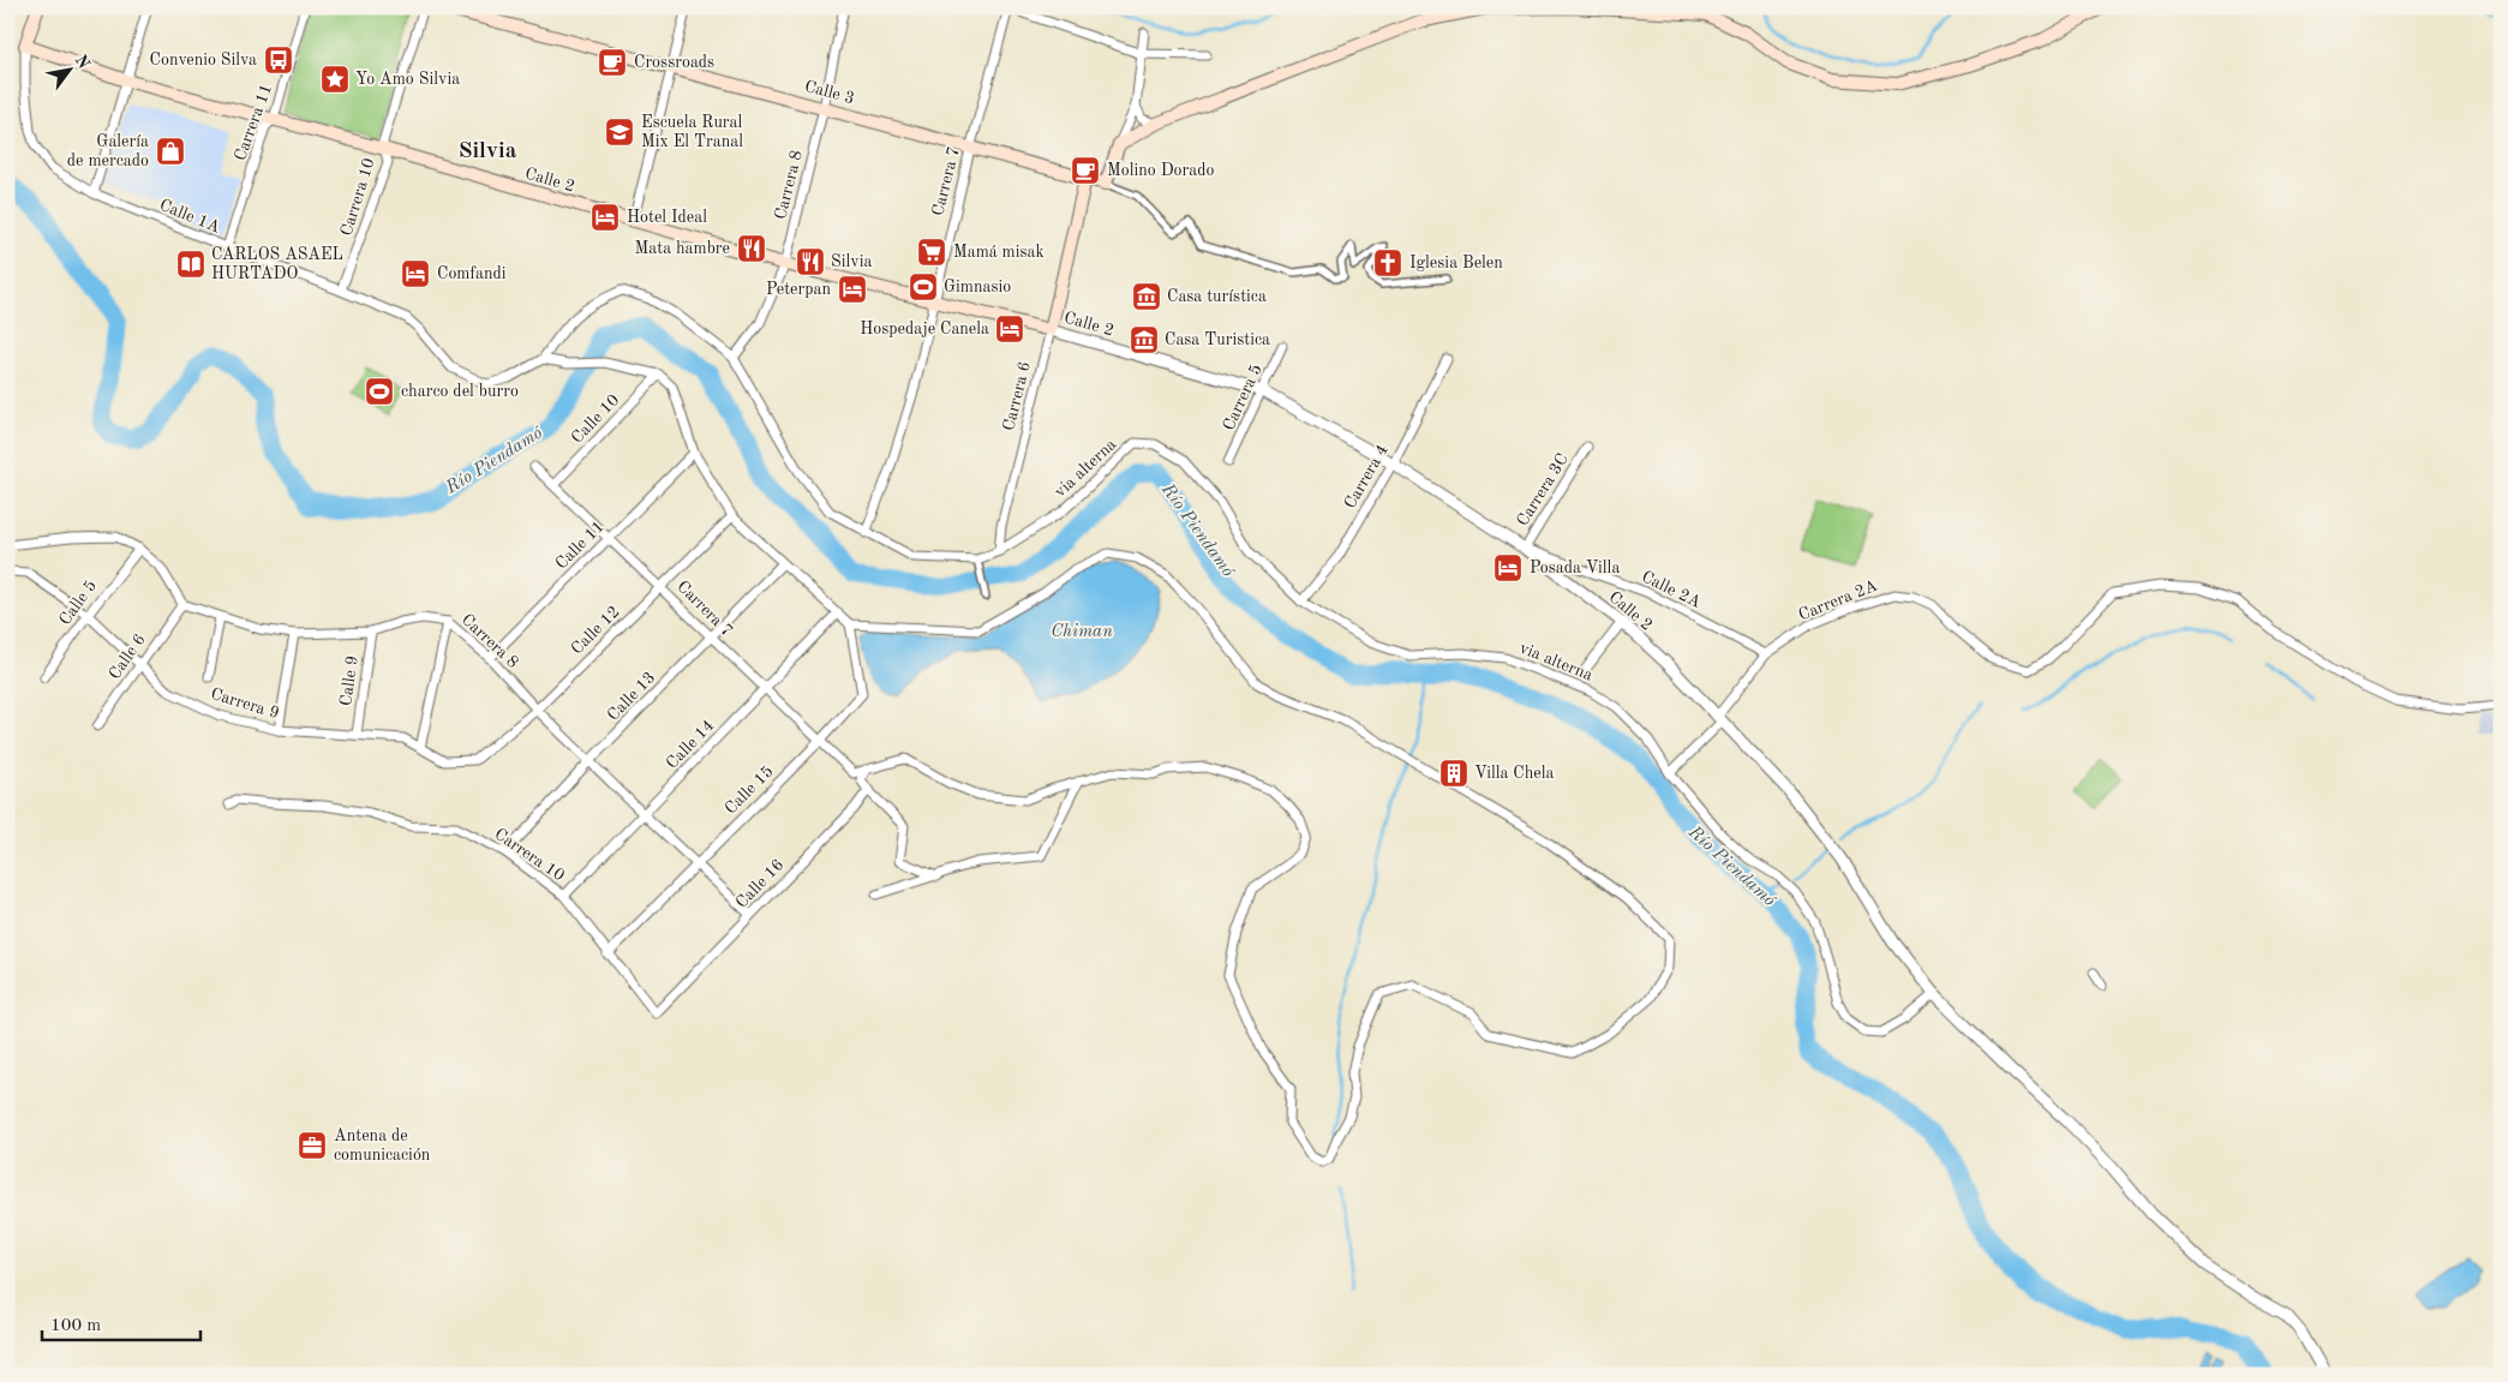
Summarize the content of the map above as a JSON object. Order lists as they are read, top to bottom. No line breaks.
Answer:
{"streets":{"main road":["Calle 3","Calle 2","Carrera 6"],"street":["Carrera 11","Carrera 7","Carrera 8","Carrera 10","Calle 1A","Carrera 5","Calle 10","via alterna","Carrera 4","Carrera 3C","Calle 11","Calle 2A","Carrera 2A","Calle 5","Calle 12","Calle 6","Calle 9","Calle 13","Carrera 9","Calle 14","Calle 15","Calle 16"]},"crossings":[["Calle 3","Carrera 7"],["Calle 3","Carrera 8"],["Calle 3","Carrera 6"],["Carrera 11","Calle 2"],["Carrera 11","Calle 1A"],["Calle 2","Carrera 7"],["Calle 2","Carrera 8"],["Calle 2","Carrera 10"],["Calle 2","Calle 1A"],["Calle 2","Carrera 6"],["Calle 2","Carrera 5"],["Calle 2","via alterna"],["Calle 2","Carrera 4"],["Calle 2","Carrera 3C"],["Calle 2","Calle 2A"],["Calle 2","Carrera 2A"],["Carrera 7","Calle 10"],["Carrera 7","via alterna"],["Carrera 7","Calle 11"],["Carrera 7","Calle 12"],["Carrera 7","Calle 13"],["Carrera 7","Calle 14"],["Carrera 7","Calle 15"],["Carrera 8","via alterna"],["Carrera 8","Calle 11"],["Carrera 8","Calle 12"],["Carrera 8","Calle 6"],["Carrera 8","Calle 9"],["Carrera 8","Calle 13"],["Carrera 8","Calle 14"],["Carrera 8","Calle 15"],["Carrera 8","Calle 16"],["Carrera 10","Calle 1A"],["Carrera 10","Calle 13"],["Carrera 10","Calle 14"],["Carrera 10","Calle 15"],["Carrera 10","Calle 16"],["Calle 1A","via alterna"],["Carrera 6","via alterna"],["via alterna","Carrera 4"],["via alterna","Carrera 2A"],["Carrera 3C","Calle 2A"],["Calle 2A","Carrera 2A"],["Calle 5","Carrera 9"],["Calle 12","Carrera 9"],["Calle 6","Carrera 9"],["Calle 9","Carrera 9"]],"districts":["Silvia"],"water":["Río Piendamó","Chiman"],"places":{"bus stop":["Convenio Silva"],"cafe":["Crossroads","Molino Dorado"],"place":["Yo Amo Silvia"],"school or university":["Escuela Rural Mix El Tranal"],"shop":["Galería de mercado"],"hotel":["Hotel Ideal","Comfandi","Peterpan","Hospedaje Canela","Posada Villa"],"restaurant":["Mata hambre","Silvia"],"supermarket":["Mamá misak"],"church":["Iglesia Belen"],"library":["CARLOS ASAEL HURTADO"],"sports":["Gimnasio","charco del burro"],"museum":["Casa turística","Casa Turistica"],"building":["Villa Chela"],"office":["Antena de comunicación"]},"scale_bar":"100 m","north":"top right"}
